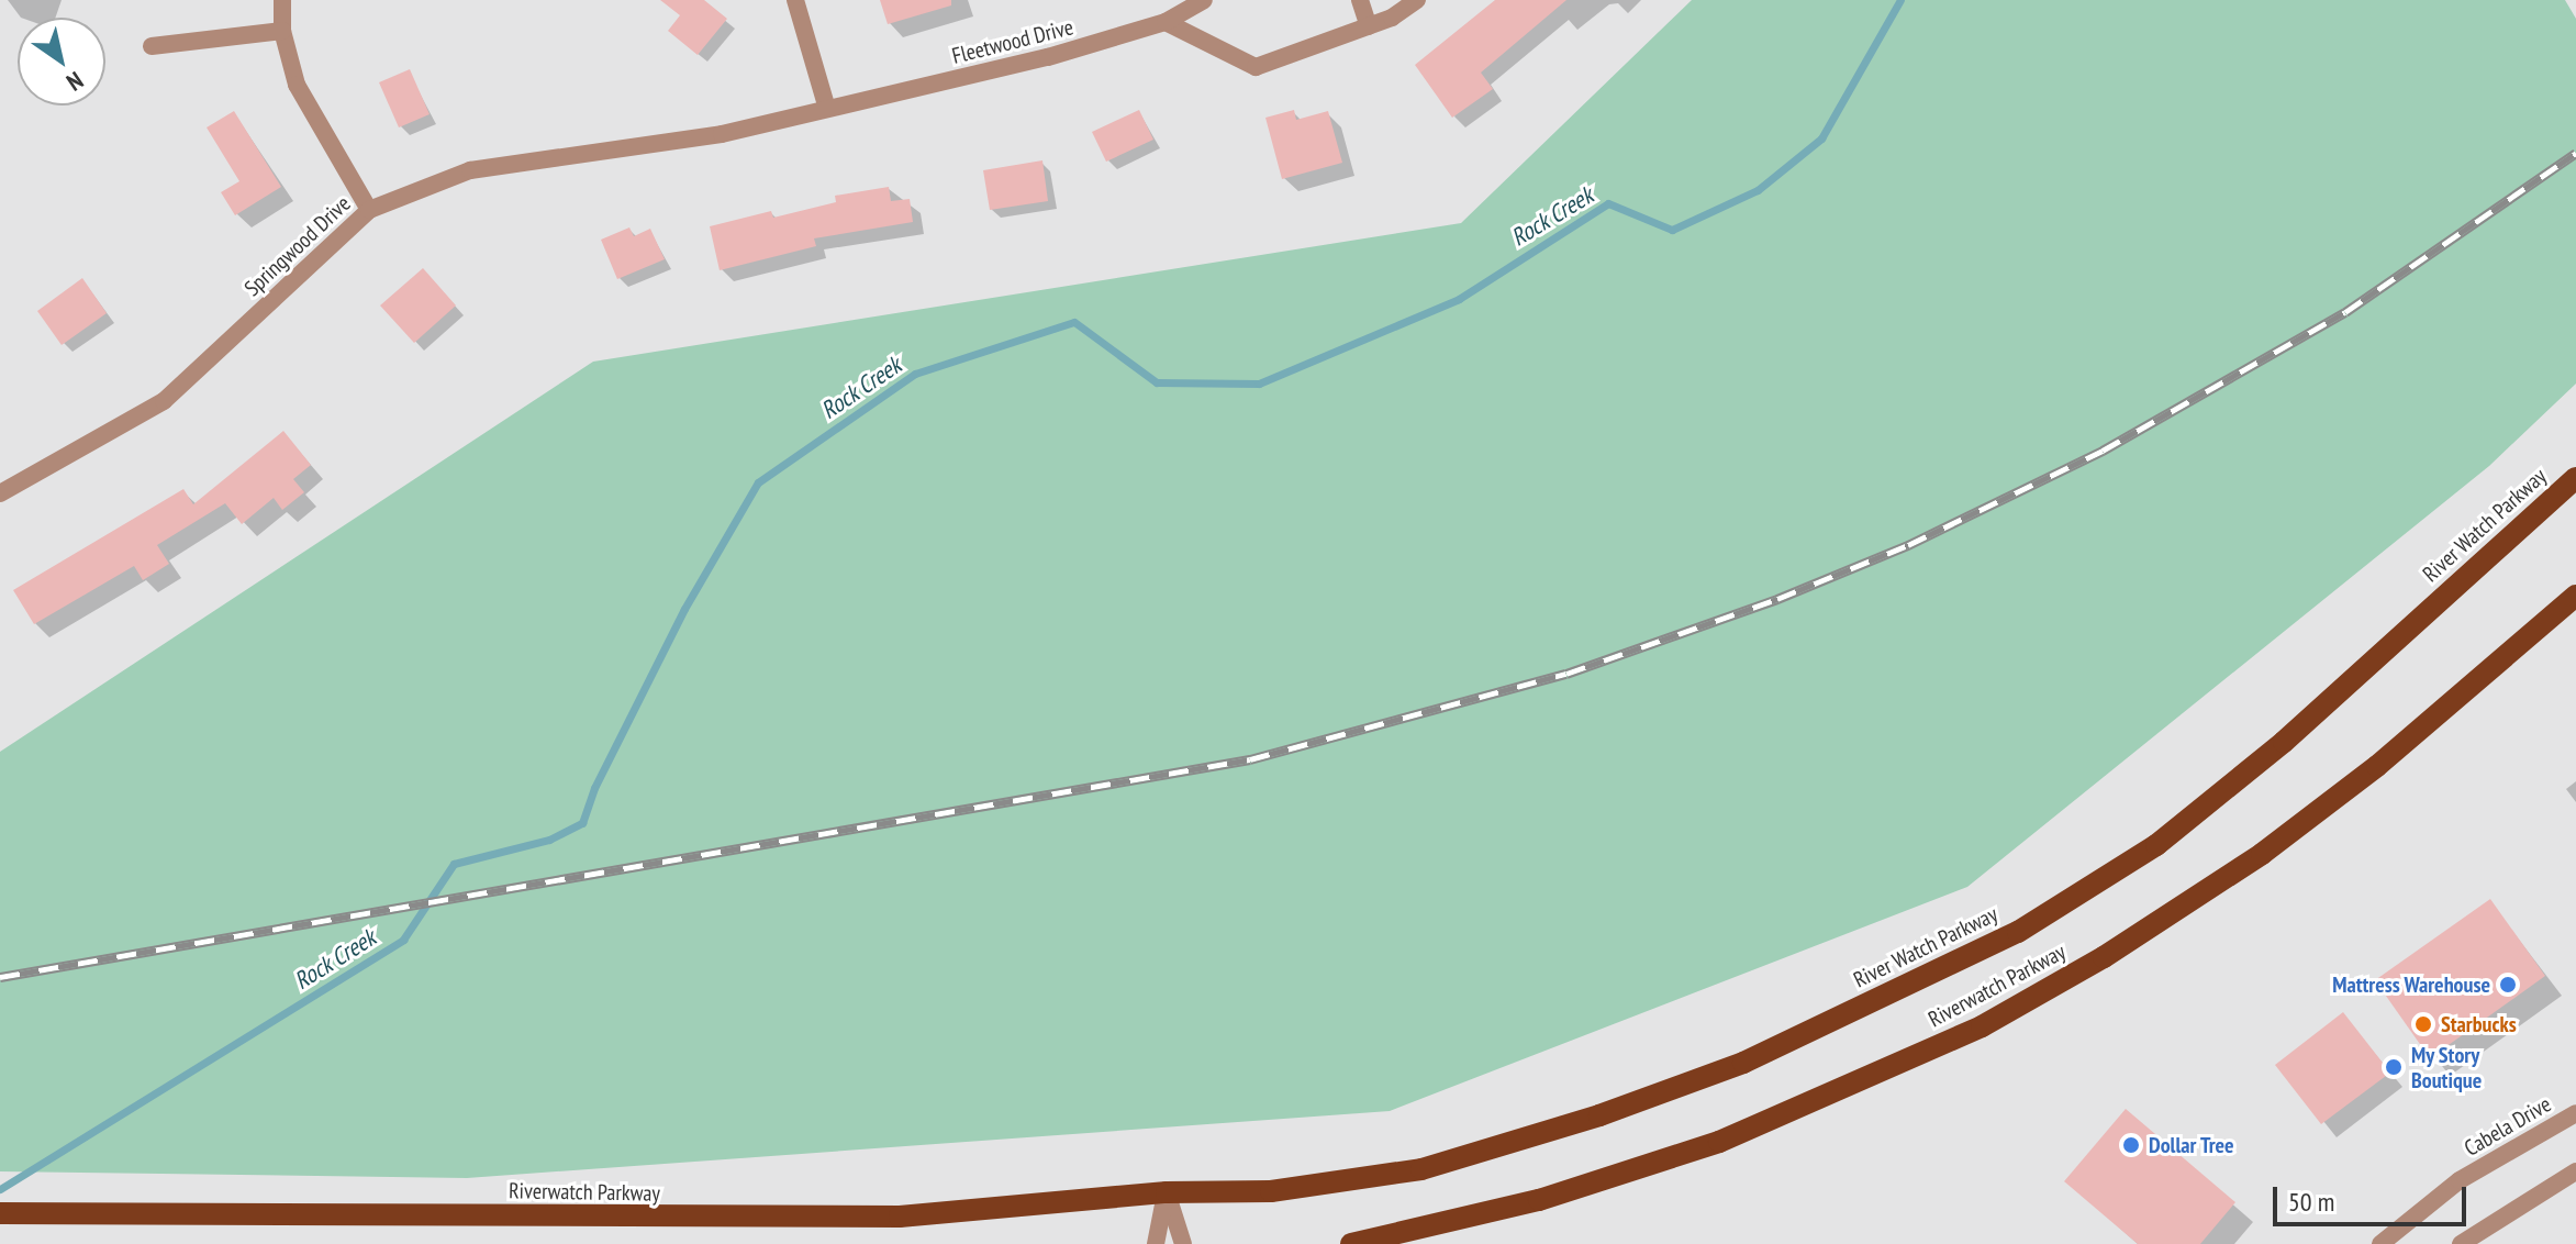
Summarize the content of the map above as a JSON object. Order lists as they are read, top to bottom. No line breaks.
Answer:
{"streets":{"main road":["River Watch Parkway","Riverwatch Parkway"],"street":["Fleetwood Drive","Springwood Drive","Cabela Drive"]},"crossings":[["Fleetwood Drive","Springwood Drive"],["River Watch Parkway","Riverwatch Parkway"]],"water":["Rock Creek"],"places":["Mattress Warehouse","Starbucks","My Story Boutique","Dollar Tree"],"scale_bar":"50 m","north":"bottom right"}
